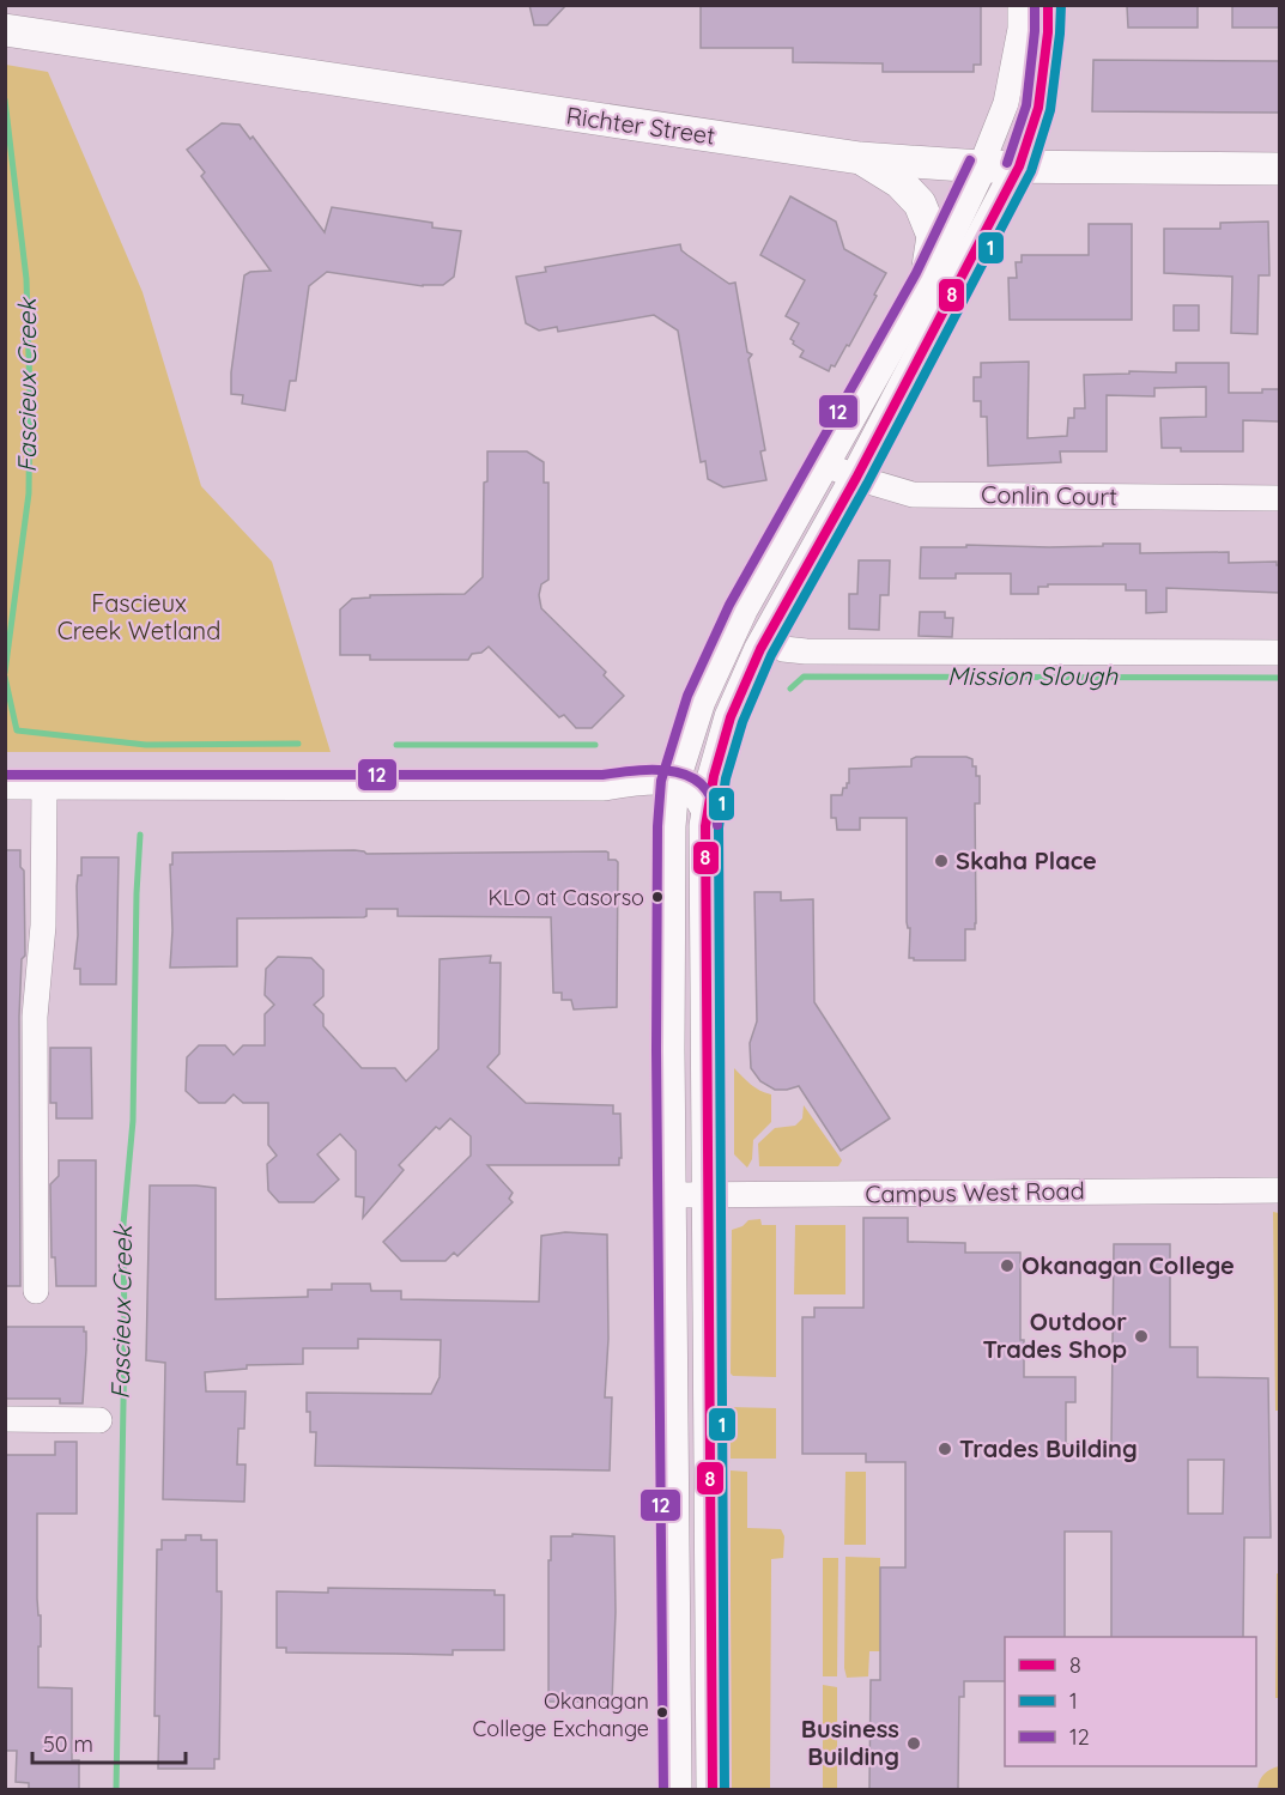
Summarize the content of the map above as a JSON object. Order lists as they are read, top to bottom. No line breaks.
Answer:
{"streets":{"main road":["Richter Street"],"street":["Conlin Court","Campus West Road"]},"water":["Fascieux Creek","Mission Slough"],"parks":["Fascieux Creek Wetland"],"places":["Skaha Place","KLO at Casorso","Okanagan College","Outdoor Trades Shop","Trades Building","Okanagan College Exchange","Business Building"],"lines":["transit line 8","transit line 1","transit line 12"],"legend":["8","1","12"],"scale_bar":"50 m"}
